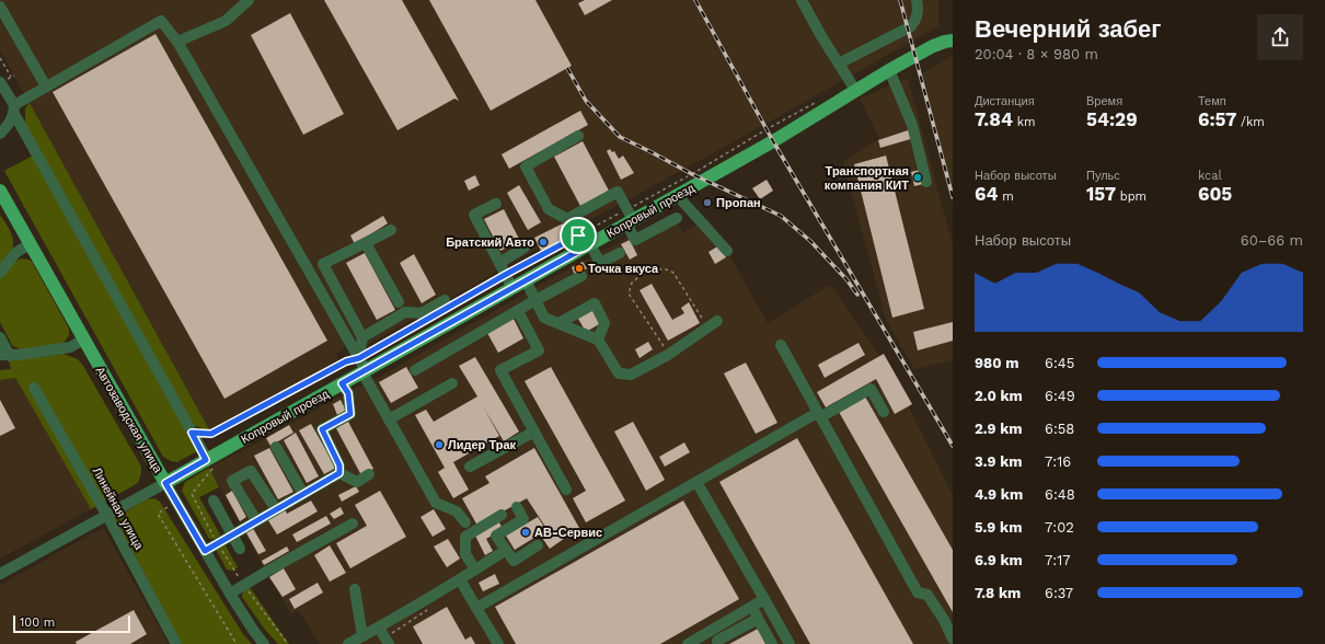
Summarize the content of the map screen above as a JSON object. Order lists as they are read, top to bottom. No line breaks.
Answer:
{"streets":{"main road":["Копровый проезд","Автозаводская улица"],"street":["Линейная улица"]},"crossings":[["Копровый проезд","Автозаводская улица"]],"places":["Транспортная компания КИТ","Пропан","Братский Авто","Точка вкуса","Лидер Трак","АВ-Сервис"],"scale_bar":"100 m","page":{"heading":["Вечерний забег","20:04 · 8 × 980 m"],"stats":[["Дистанция","7.84 km"],["Время","54:29"],["Темп","6:57 /km"],["Набор высоты","64 m"],["Пульс","157 bpm"],["kcal","605"]],"chart":["Набор высоты","60–66 m"],"list":[{"name":"980 m","note":"6:45"},{"name":"2.0 km","note":"6:49"},{"name":"2.9 km","note":"6:58"},{"name":"3.9 km","note":"7:16"},{"name":"4.9 km","note":"6:48"},{"name":"5.9 km","note":"7:02"},{"name":"6.9 km","note":"7:17"},{"name":"7.8 km","note":"6:37"}],"scale":"100 m"}}
